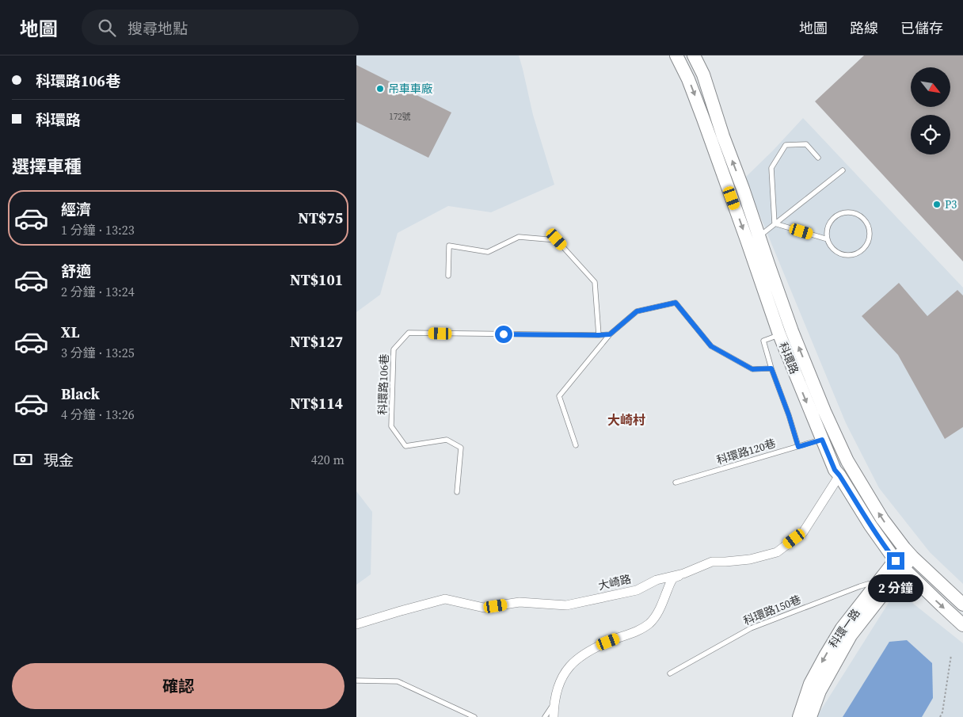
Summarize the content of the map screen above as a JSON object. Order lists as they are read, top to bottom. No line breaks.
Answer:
{"streets":{"street":["科環路","大崎路","科環一路"],"lane":["科環路106巷","科環路120巷","科環路150巷"]},"crossings":[["科環路","科環路120巷"],["科環路","大崎路"],["科環路","科環一路"],["科環路150巷","科環一路"]],"districts":["大崎村"],"places":["吊車車廠","P3"],"house_numbers":["172號"],"north":"bottom right","page":{"header":"地圖","search":"搜尋地點","nav":["地圖","路線","已儲存"],"banner":["科環路106巷","科環路"],"heading":"選擇車種","list":[{"name":"經濟","note":"1 分鐘 · 13:23","value":"NT$75"},{"name":"舒適","note":"2 分鐘 · 13:24","value":"NT$101"},{"name":"XL","note":"3 分鐘 · 13:25","value":"NT$127"},{"name":"Black","note":"4 分鐘 · 13:26","value":"NT$114"}],"pay":["現金","420 m"],"bubble":"2 分鐘","buttons":"確認"}}
